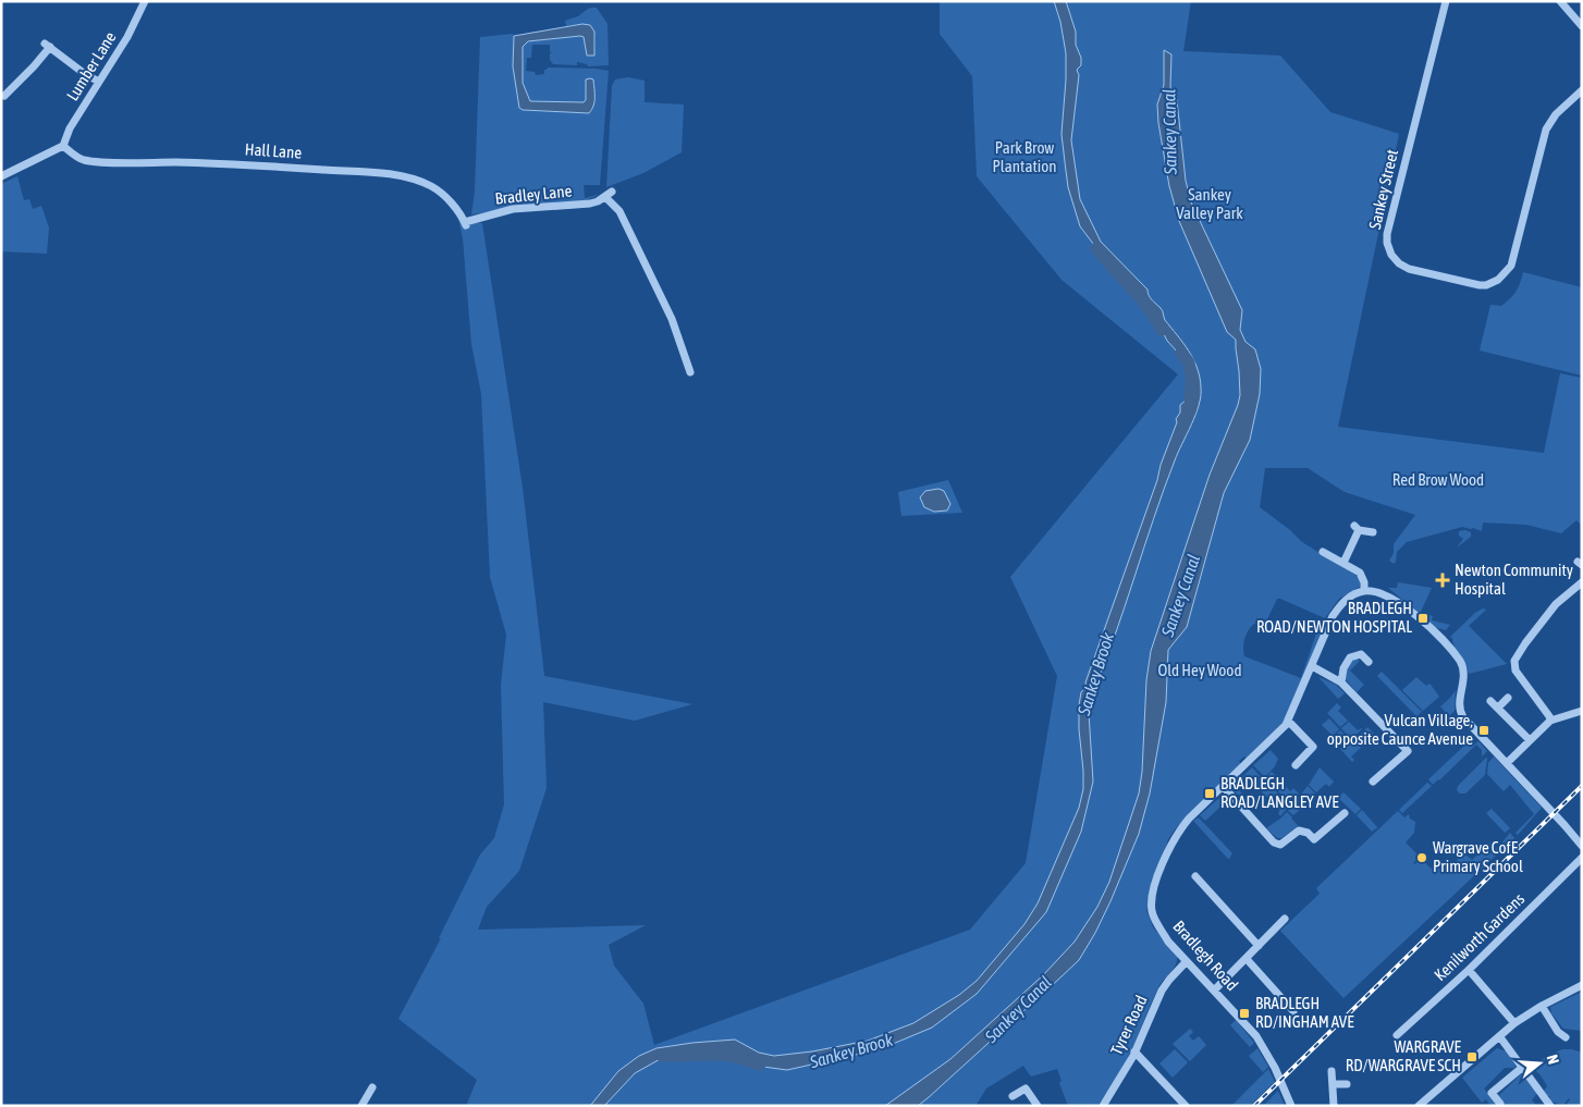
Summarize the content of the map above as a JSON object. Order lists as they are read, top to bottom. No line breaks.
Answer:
{"streets":{"street":["Lumber Lane","Hall Lane","Sankey Street","Bradley Lane","Kenilworth Gardens","Bradlegh Road","Tyrer Road"]},"crossings":[["Lumber Lane","Hall Lane"],["Hall Lane","Bradley Lane"],["Bradlegh Road","Tyrer Road"]],"water":["Sankey Canal","Sankey Brook"],"parks":["Park Brow Plantation","Sankey Valley Park","Red Brow Wood","Old Hey Wood"],"places":{"health":["Newton Community Hospital"],"transit":["BRADLEGH ROAD/NEWTON HOSPITAL","Vulcan Village, opposite Caunce Avenue","BRADLEGH ROAD/LANGLEY AVE","BRADLEGH RD/INGHAM AVE","WARGRAVE RD/WARGRAVE SCH"],"other":["Wargrave CofE Primary School"]},"north":"right"}
